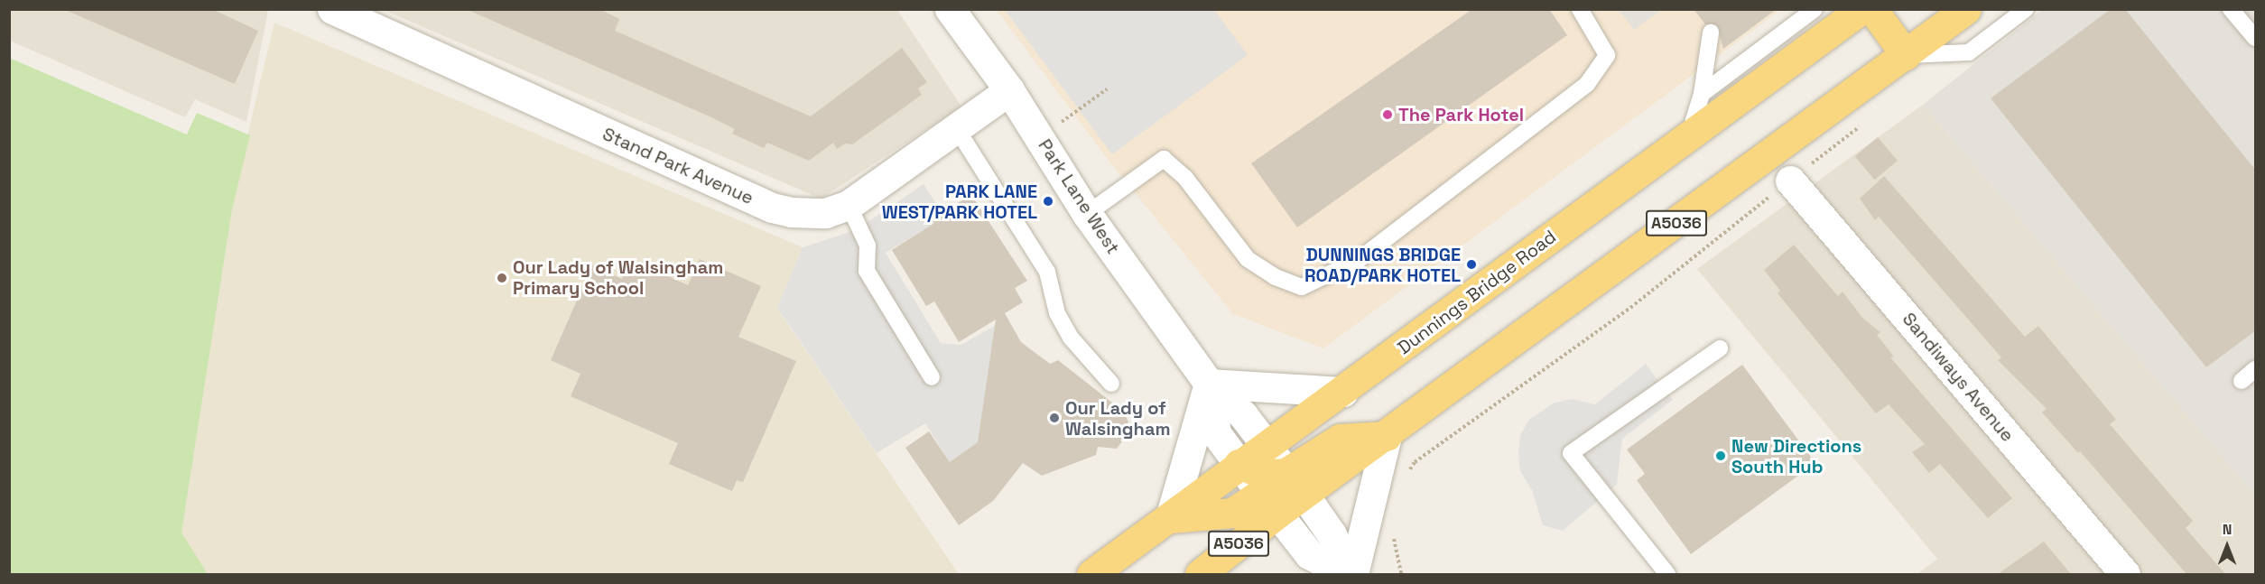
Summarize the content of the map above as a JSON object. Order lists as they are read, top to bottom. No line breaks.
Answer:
{"streets":{"highway":["A5036","Dunnings Bridge Road"],"street":["Stand Park Avenue","Park Lane West","Sandiways Avenue"]},"crossings":[["Stand Park Avenue","Park Lane West"],["Park Lane West","A5036"],["Park Lane West","Dunnings Bridge Road"]],"places":["The Park Hotel","PARK LANE WEST/PARK HOTEL","DUNNINGS BRIDGE ROAD/PARK HOTEL","Our Lady of Walsingham Primary School","Our Lady of Walsingham","New Directions South Hub"],"north":"top"}
